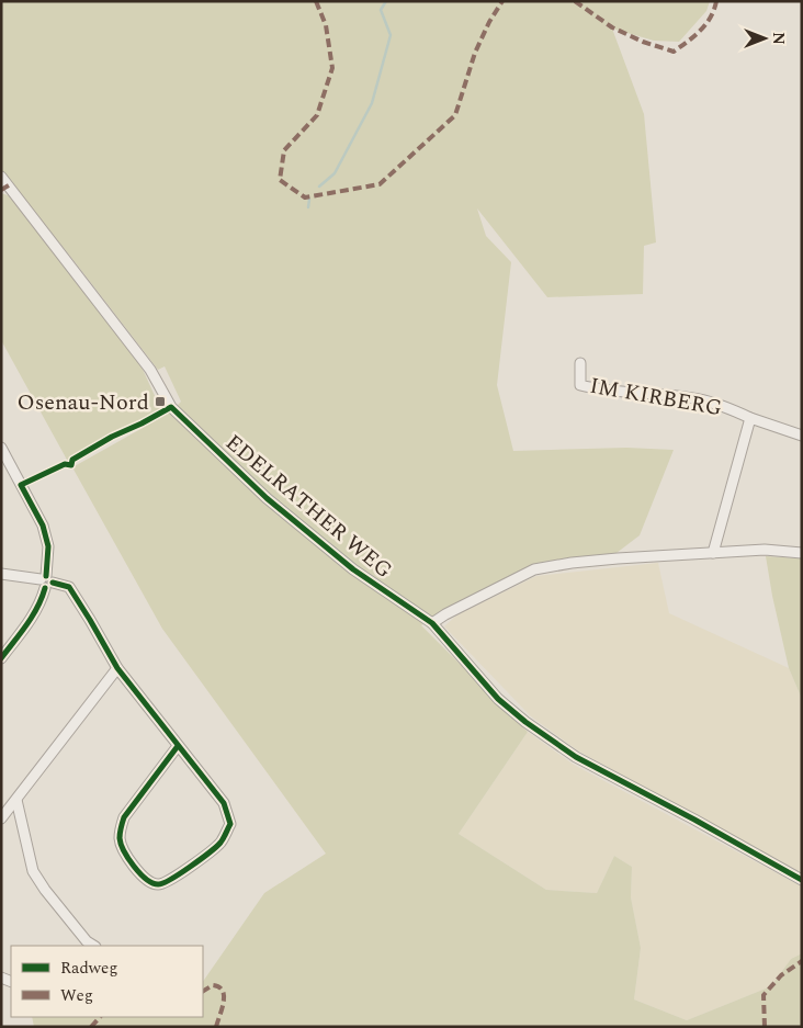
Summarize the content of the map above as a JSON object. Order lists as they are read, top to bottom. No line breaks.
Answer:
{"streets":{"street":["IM KIRBERG","EDELRATHER WEG"]},"places":{"transit":["Osenau-Nord"]},"legend":["Radweg","Weg"],"north":"right"}
